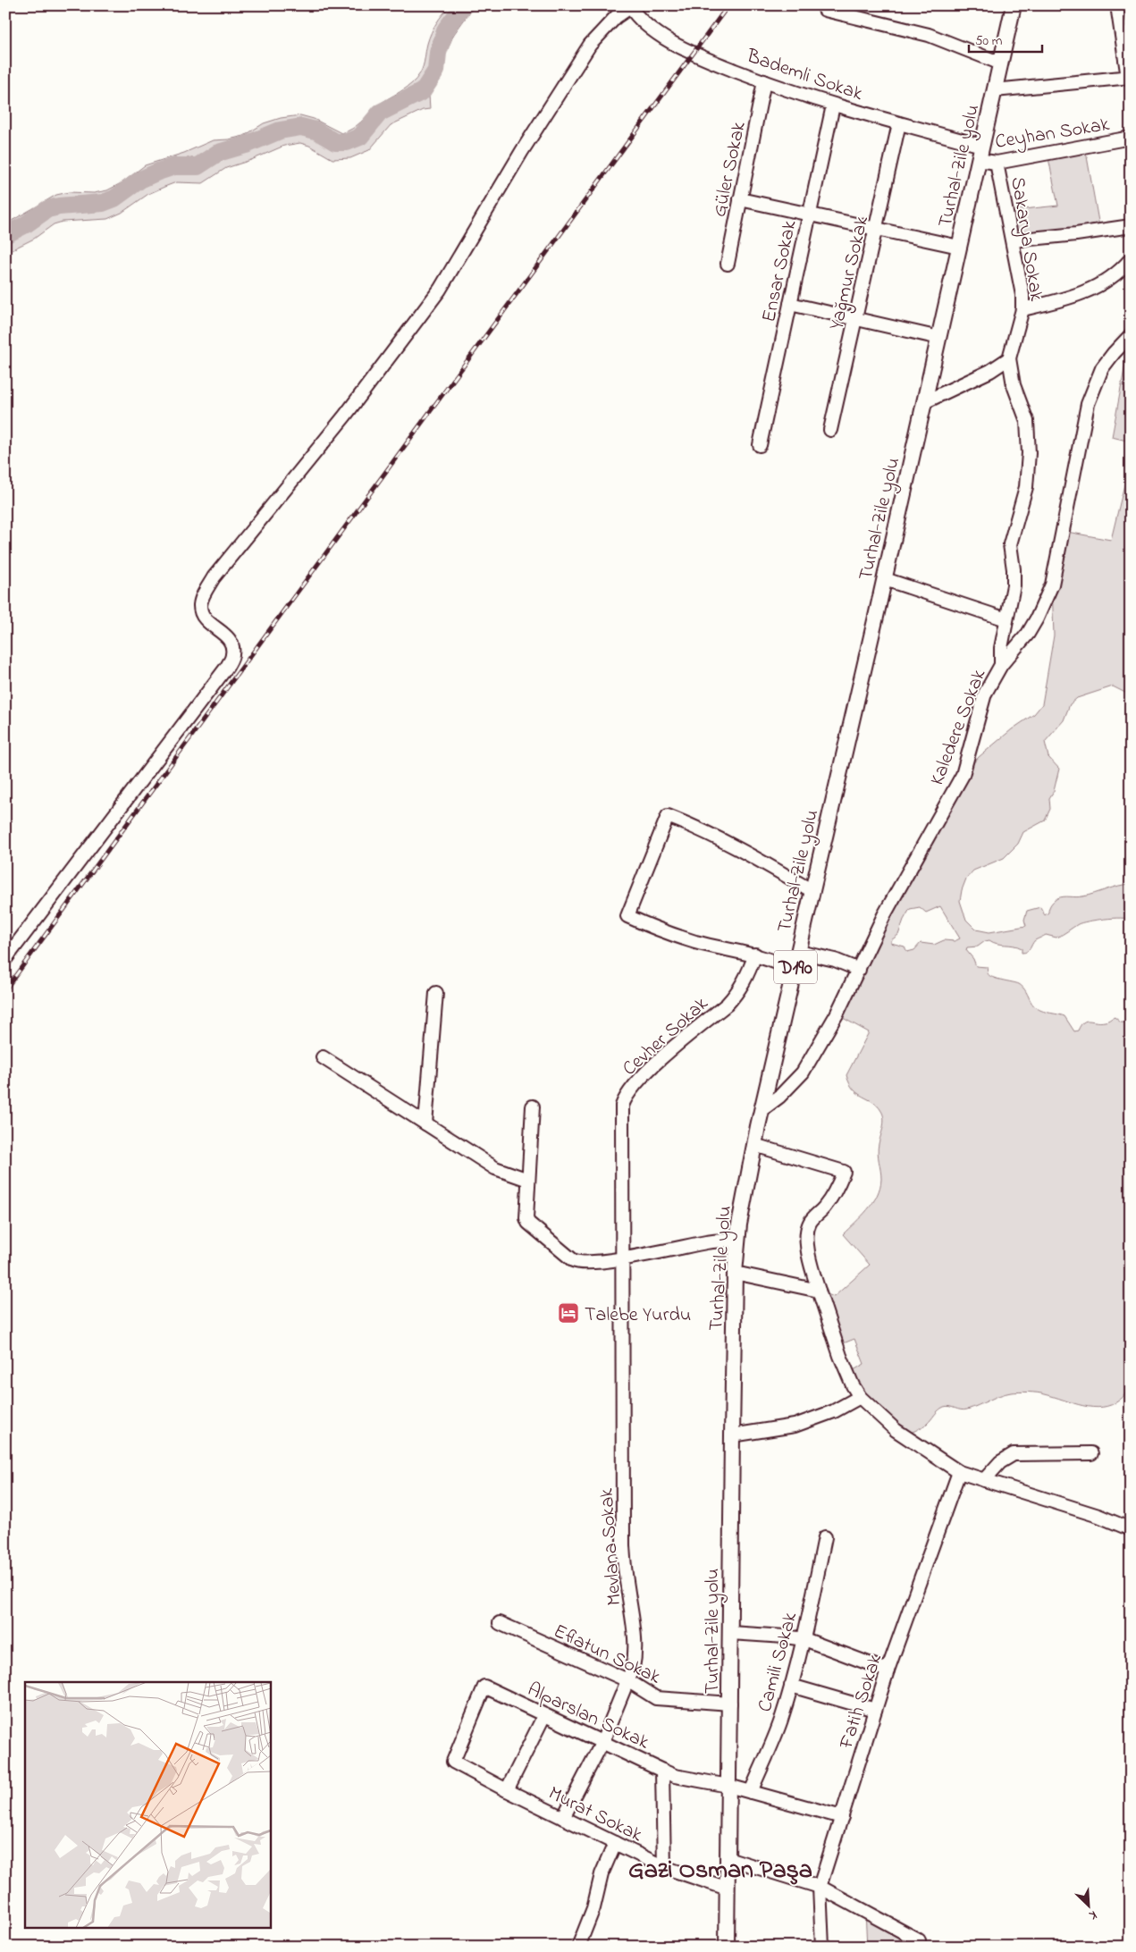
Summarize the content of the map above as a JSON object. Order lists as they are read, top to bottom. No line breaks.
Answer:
{"streets":{"main road":["Turhal-Zile yolu","D190"],"street":["Bademli Sokak","Ceyhan Sokak","Güler Sokak","Sakarya Sokak","Ensar Sokak","Yağmur Sokak","Kaledere Sokak","Cevher Sokak","Mevlana Sokak","Eflatun Sokak","Camili Sokak","Fatih Sokak","Alparslan Sokak","Murat Sokak"]},"crossings":[["Bademli Sokak","Ceyhan Sokak"],["Bademli Sokak","Turhal-Zile yolu"],["Bademli Sokak","Güler Sokak"],["Bademli Sokak","Ensar Sokak"],["Bademli Sokak","Yağmur Sokak"],["Ceyhan Sokak","Turhal-Zile yolu"],["Ceyhan Sokak","Sakarya Sokak"],["Turhal-Zile yolu","Kaledere Sokak"],["Turhal-Zile yolu","Eflatun Sokak"],["Turhal-Zile yolu","Murat Sokak"],["Cevher Sokak","Mevlana Sokak"],["Mevlana Sokak","Eflatun Sokak"],["Mevlana Sokak","Alparslan Sokak"],["Mevlana Sokak","Murat Sokak"],["Alparslan Sokak","Murat Sokak"]],"districts":["Gazi Osman Paşa"],"places":{"hotel":["Talebe Yurdu"]},"scale_bar":"50 m","north":"bottom right"}
